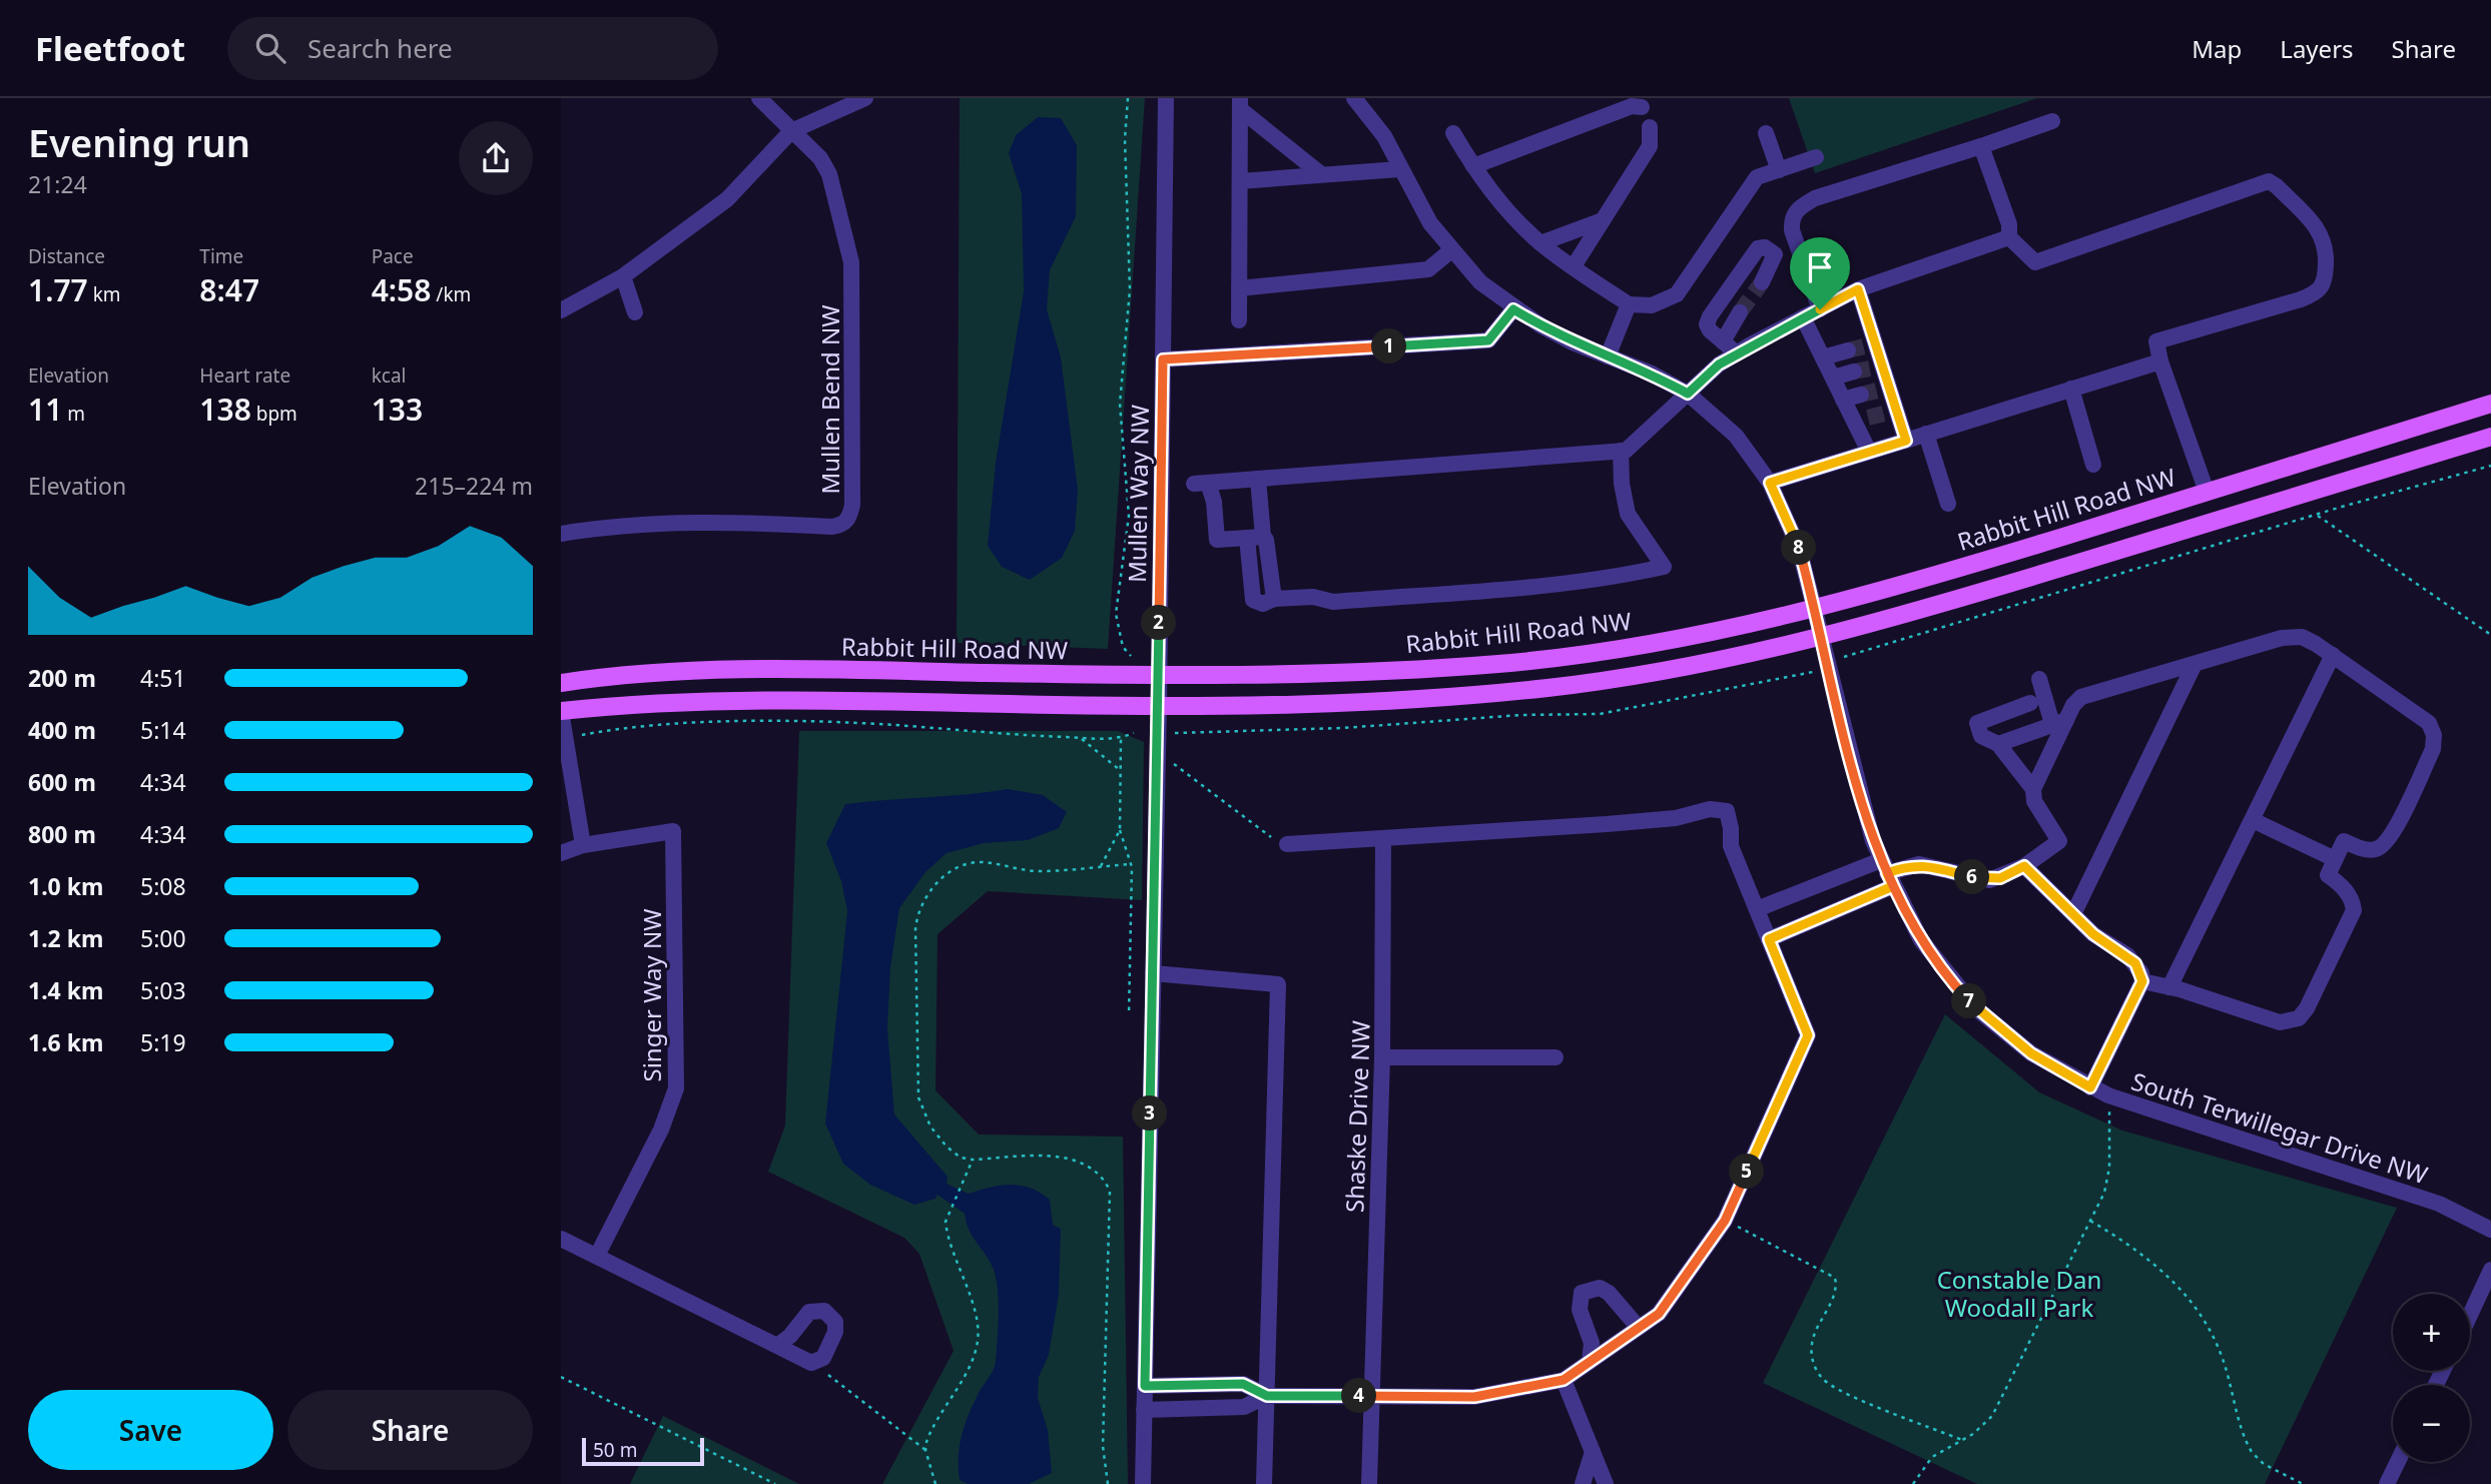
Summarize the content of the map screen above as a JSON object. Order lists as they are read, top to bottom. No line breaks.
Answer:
{"streets":{"main road":["Rabbit Hill Road NW"],"street":["Mullen Bend NW","Mullen Way NW","Singer Way NW","Shaske Drive NW","South Terwillegar Drive NW"]},"crossings":[["Mullen Way NW","Rabbit Hill Road NW"],["Rabbit Hill Road NW","South Terwillegar Drive NW"]],"parks":["Constable Dan Woodall Park"],"scale_bar":"50 m","page":{"header":"Fleetfoot","search":"Search here","nav":["Map","Layers","Share"],"heading":["Evening run","21:24"],"stats":[["Distance","1.77 km"],["Time","8:47"],["Pace","4:58 /km"],["Elevation","11 m"],["Heart rate","138 bpm"],["kcal","133"]],"pins":["1","8","2","6","7","3","5","4"],"chart":["Elevation","215–224 m"],"list":[{"name":"200 m","note":"4:51"},{"name":"400 m","note":"5:14"},{"name":"600 m","note":"4:34"},{"name":"800 m","note":"4:34"},{"name":"1.0 km","note":"5:08"},{"name":"1.2 km","note":"5:00"},{"name":"1.4 km","note":"5:03"},{"name":"1.6 km","note":"5:19"}],"map_buttons":["+","−"],"buttons":["Save","Share"],"scale":"50 m"}}
